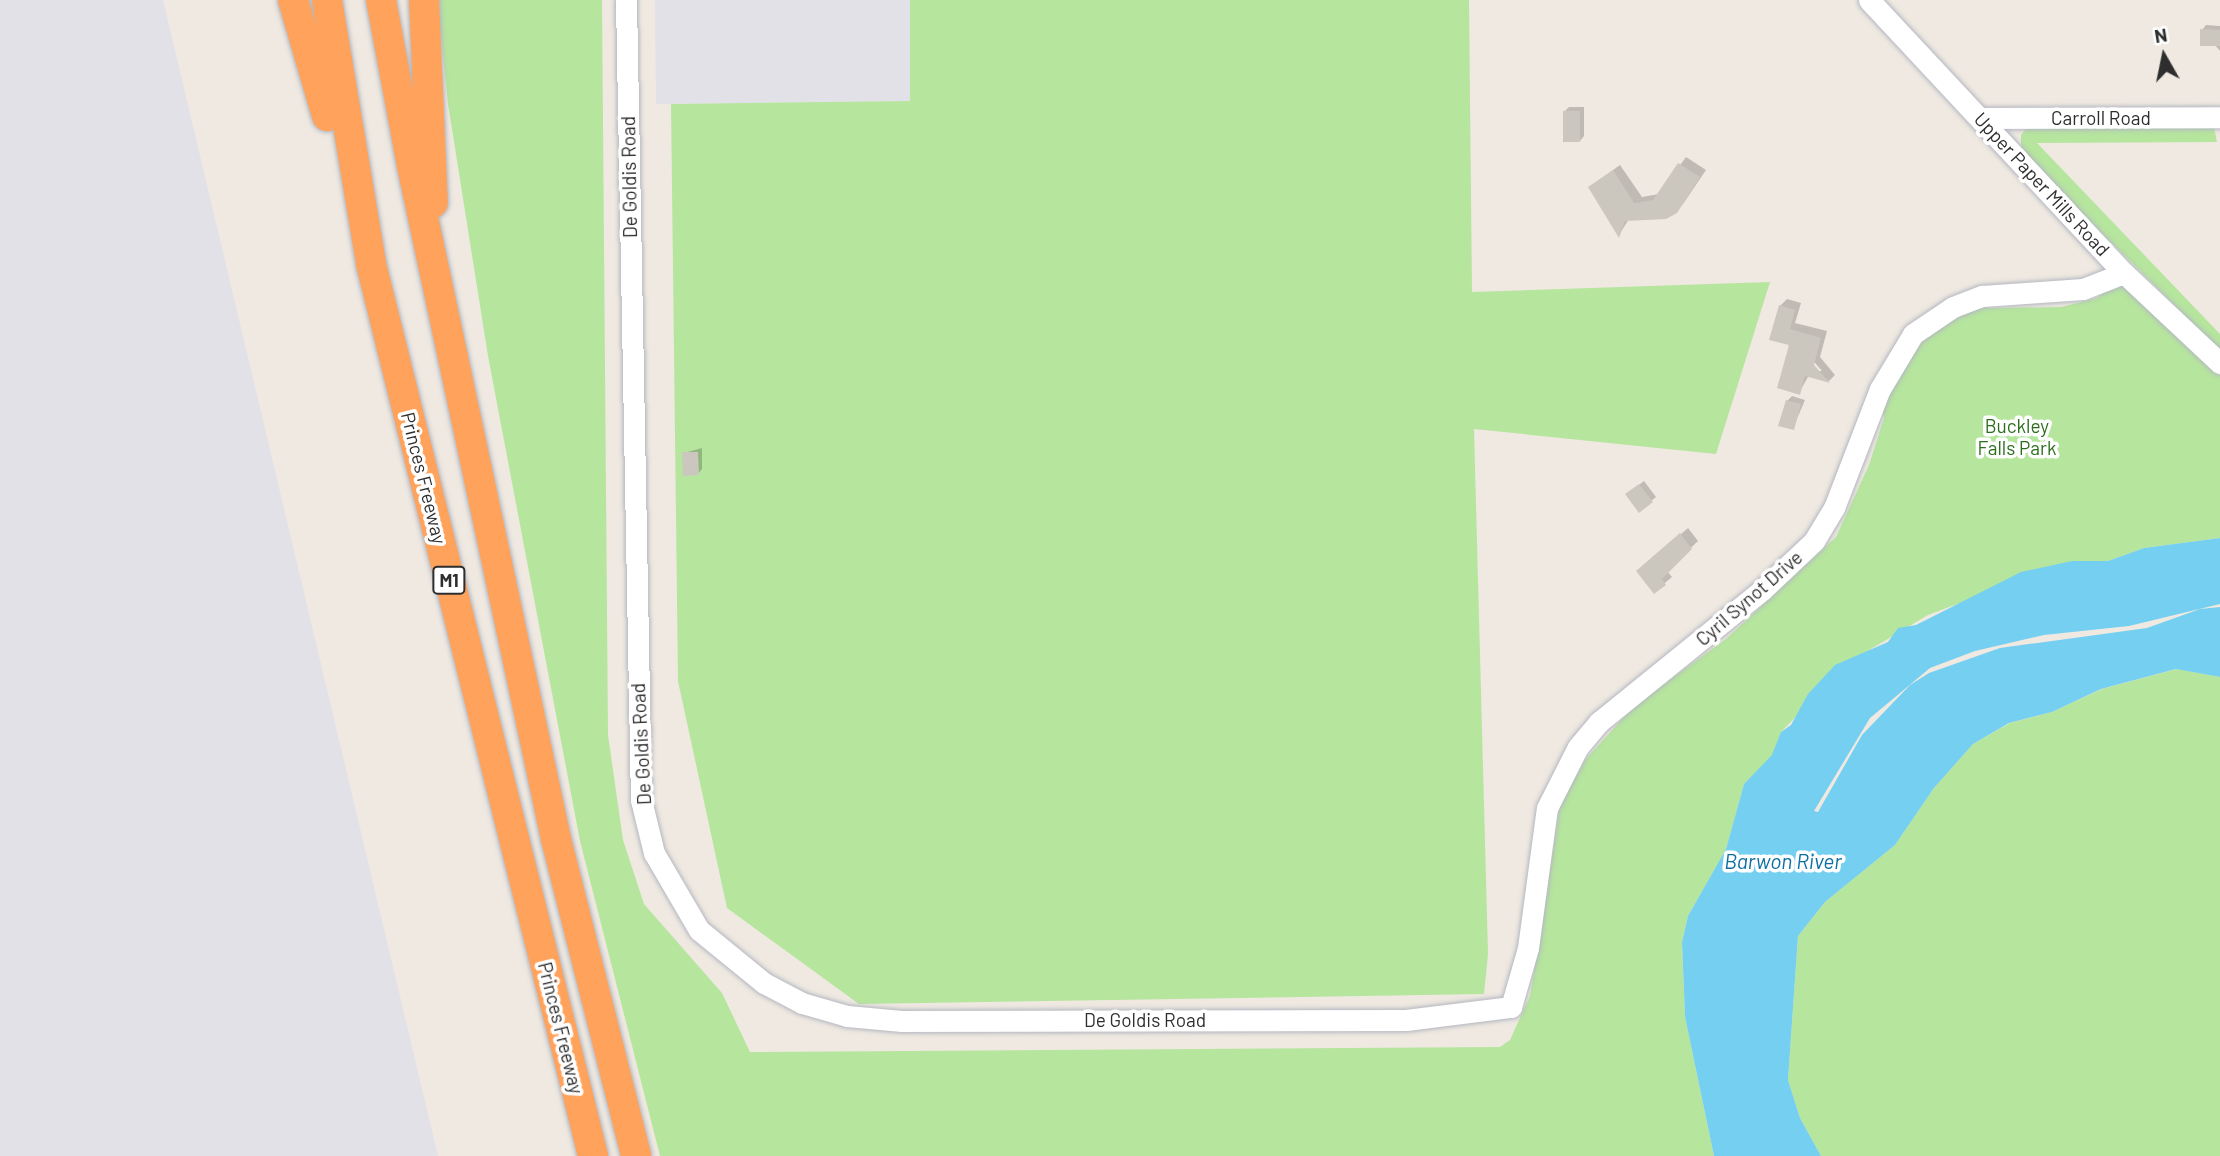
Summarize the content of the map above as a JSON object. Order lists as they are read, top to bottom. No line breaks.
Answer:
{"streets":{"highway":["Princes Freeway","M1"],"street":["Carroll Road","De Goldis Road","Upper Paper Mills Road","Cyril Synot Drive"]},"crossings":[["Carroll Road","Upper Paper Mills Road"],["De Goldis Road","Cyril Synot Drive"],["Upper Paper Mills Road","Cyril Synot Drive"]],"water":["Barwon River"],"parks":["Buckley Falls Park"],"north":"top"}
